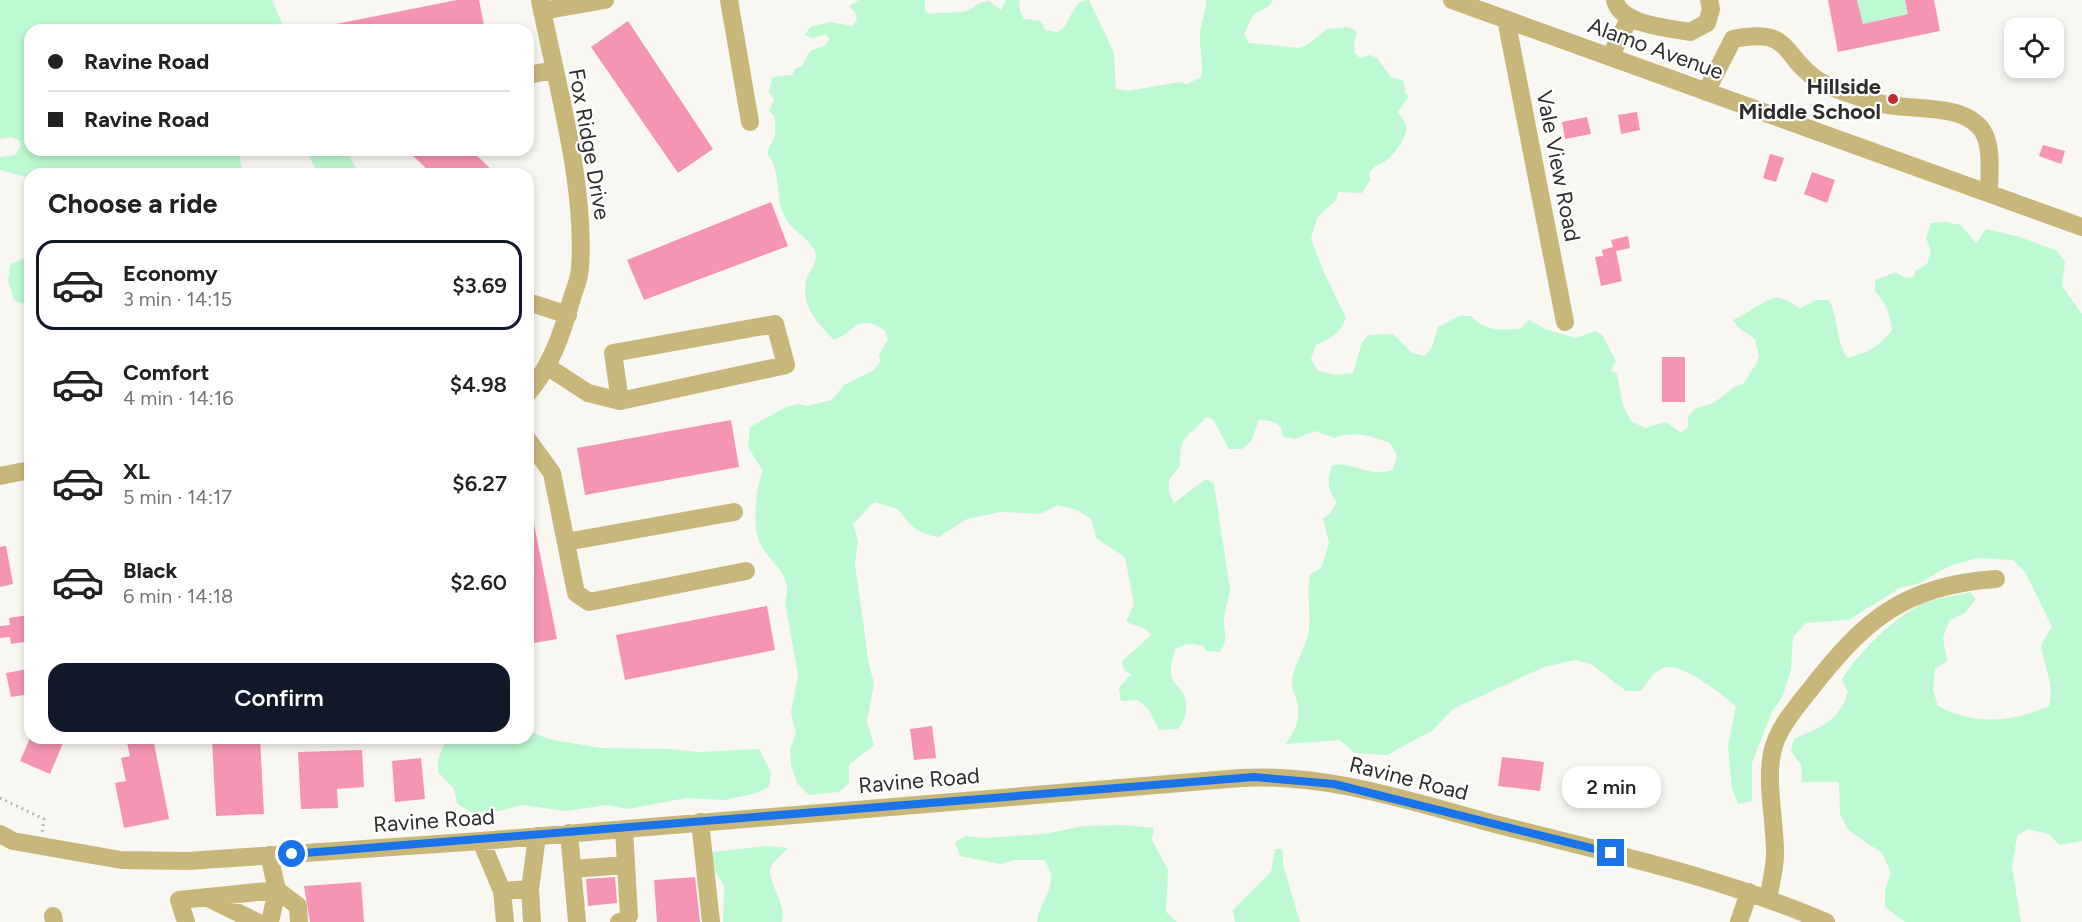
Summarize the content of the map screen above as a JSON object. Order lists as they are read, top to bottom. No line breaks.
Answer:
{"streets":{"street":["Alamo Avenue","Fox Ridge Drive","Vale View Road","Ravine Road"]},"crossings":[["Alamo Avenue","Vale View Road"]],"places":["Hillside Middle School"],"page":{"banner":["Ravine Road","Ravine Road"],"heading":"Choose a ride","list":[{"name":"Economy","note":"3 min · 14:15","value":"$3.69"},{"name":"Comfort","note":"4 min · 14:16","value":"$4.98"},{"name":"XL","note":"5 min · 14:17","value":"$6.27"},{"name":"Black","note":"6 min · 14:18","value":"$2.60"}],"buttons":"Confirm","bubble":"2 min"}}
